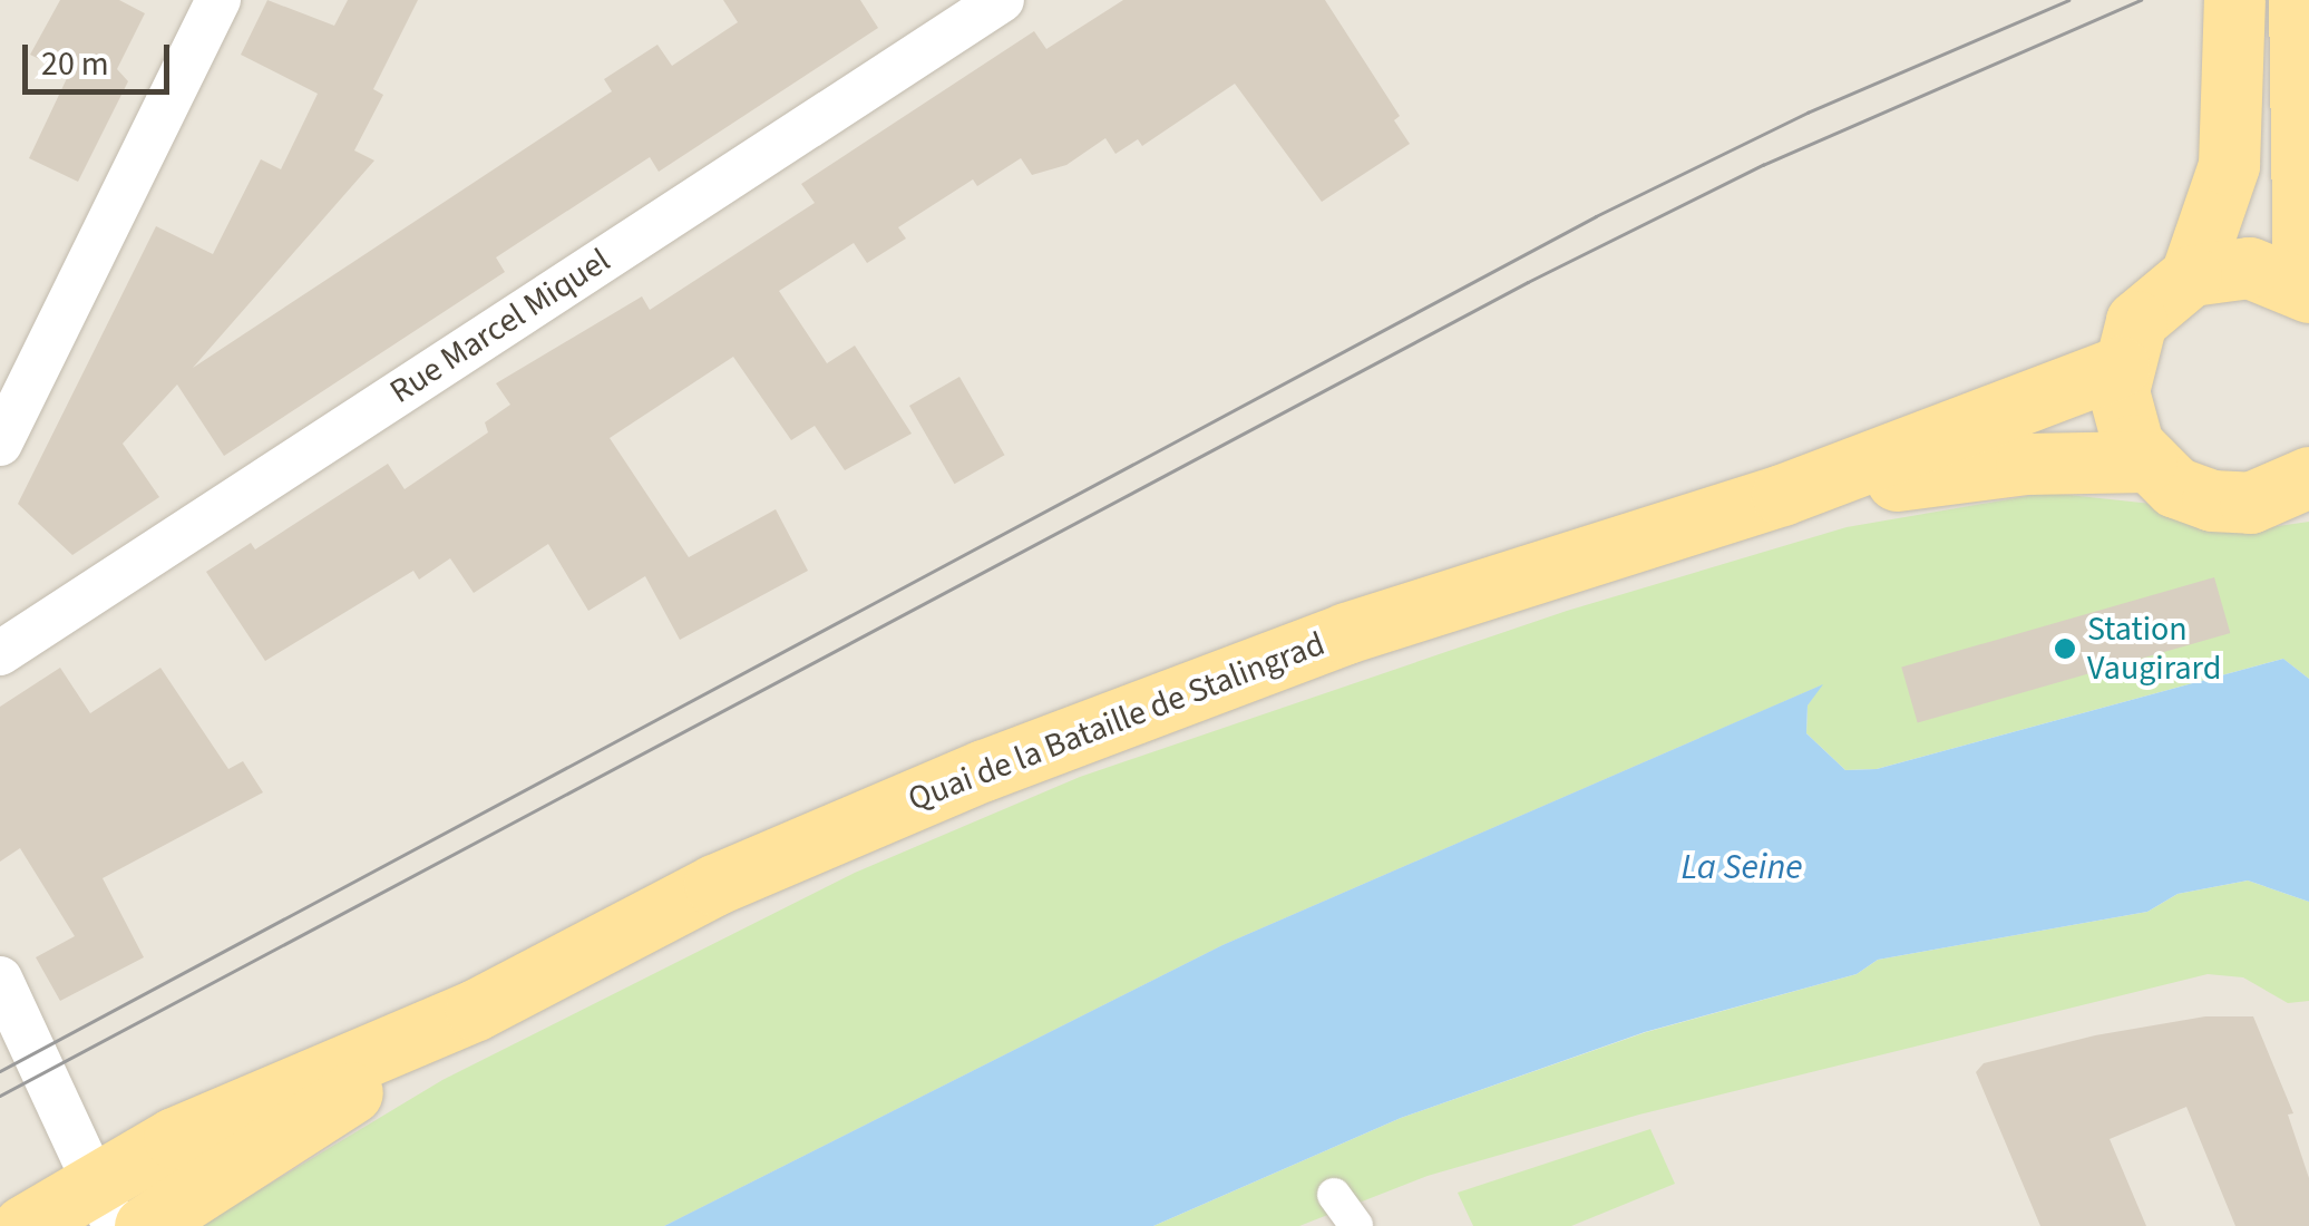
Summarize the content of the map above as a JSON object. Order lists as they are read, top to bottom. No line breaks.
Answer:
{"streets":{"main road":["Quai de la Bataille de Stalingrad"],"street":["Rue Marcel Miquel"]},"water":["La Seine"],"places":["Station Vaugirard"],"scale_bar":"20 m"}
